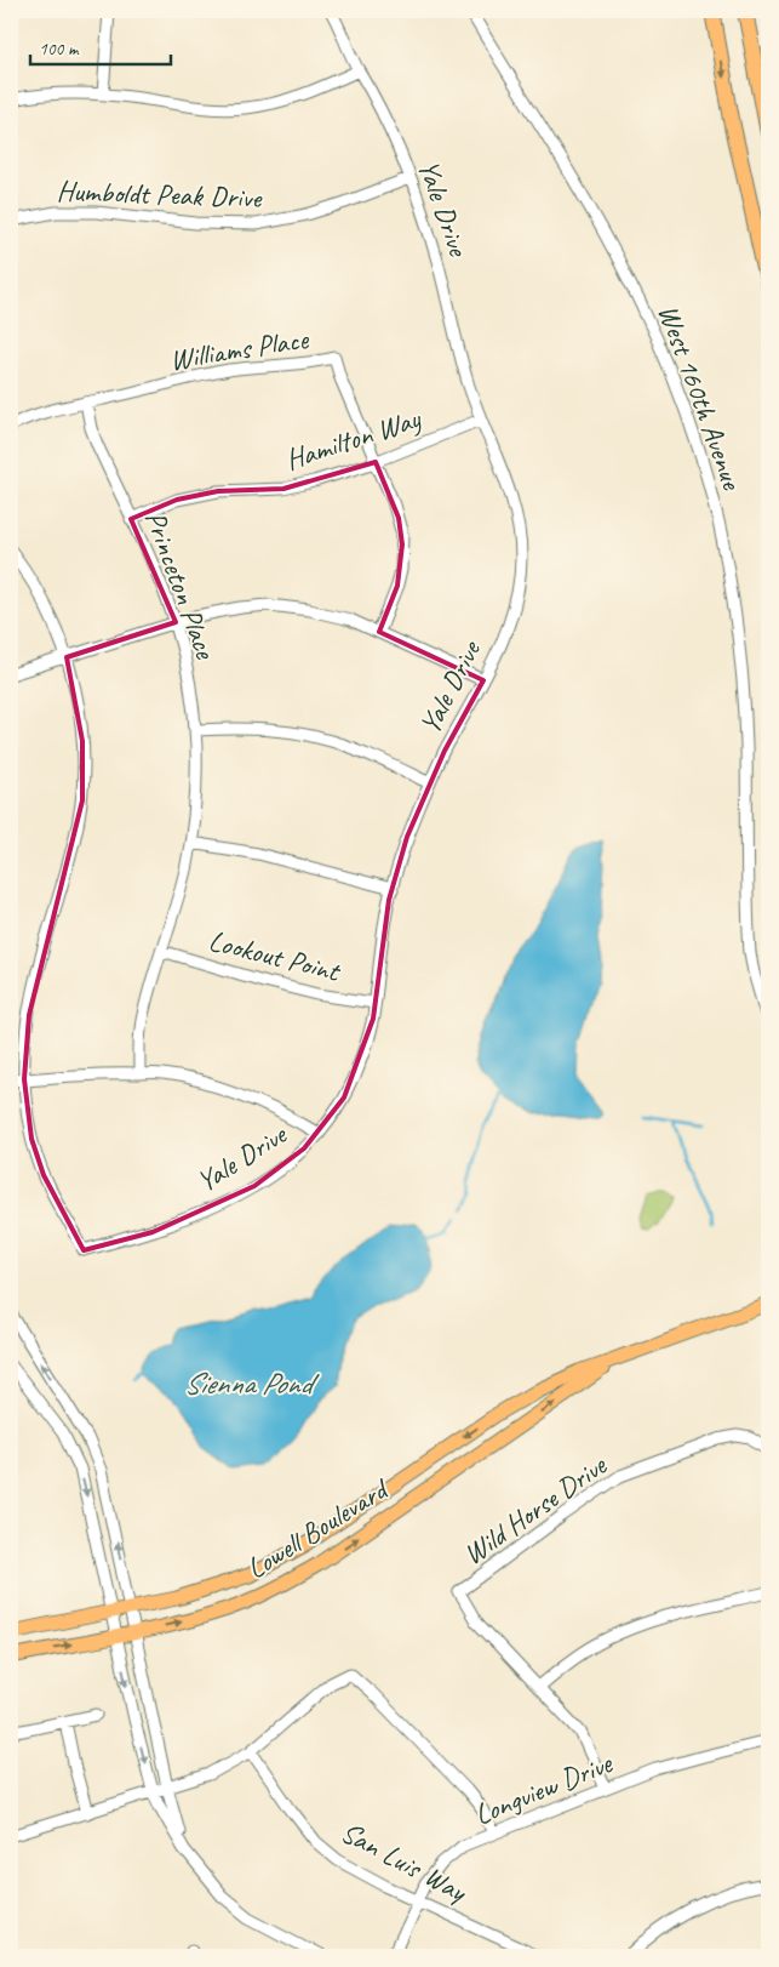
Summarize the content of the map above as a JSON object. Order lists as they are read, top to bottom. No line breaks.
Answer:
{"streets":{"main road":["Lowell Boulevard"],"street":["Humboldt Peak Drive","Yale Drive","Williams Place","West 160th Avenue","Hamilton Way","Princeton Place","Lookout Point","Wild Horse Drive","Longview Drive","San Luis Way"]},"crossings":[["Humboldt Peak Drive","Yale Drive"],["Yale Drive","Hamilton Way"],["Yale Drive","Lookout Point"],["Williams Place","Hamilton Way"],["Williams Place","Princeton Place"],["Hamilton Way","Princeton Place"],["Princeton Place","Lookout Point"],["Wild Horse Drive","Longview Drive"],["Longview Drive","San Luis Way"]],"water":["Sienna Pond"],"scale_bar":"100 m"}
